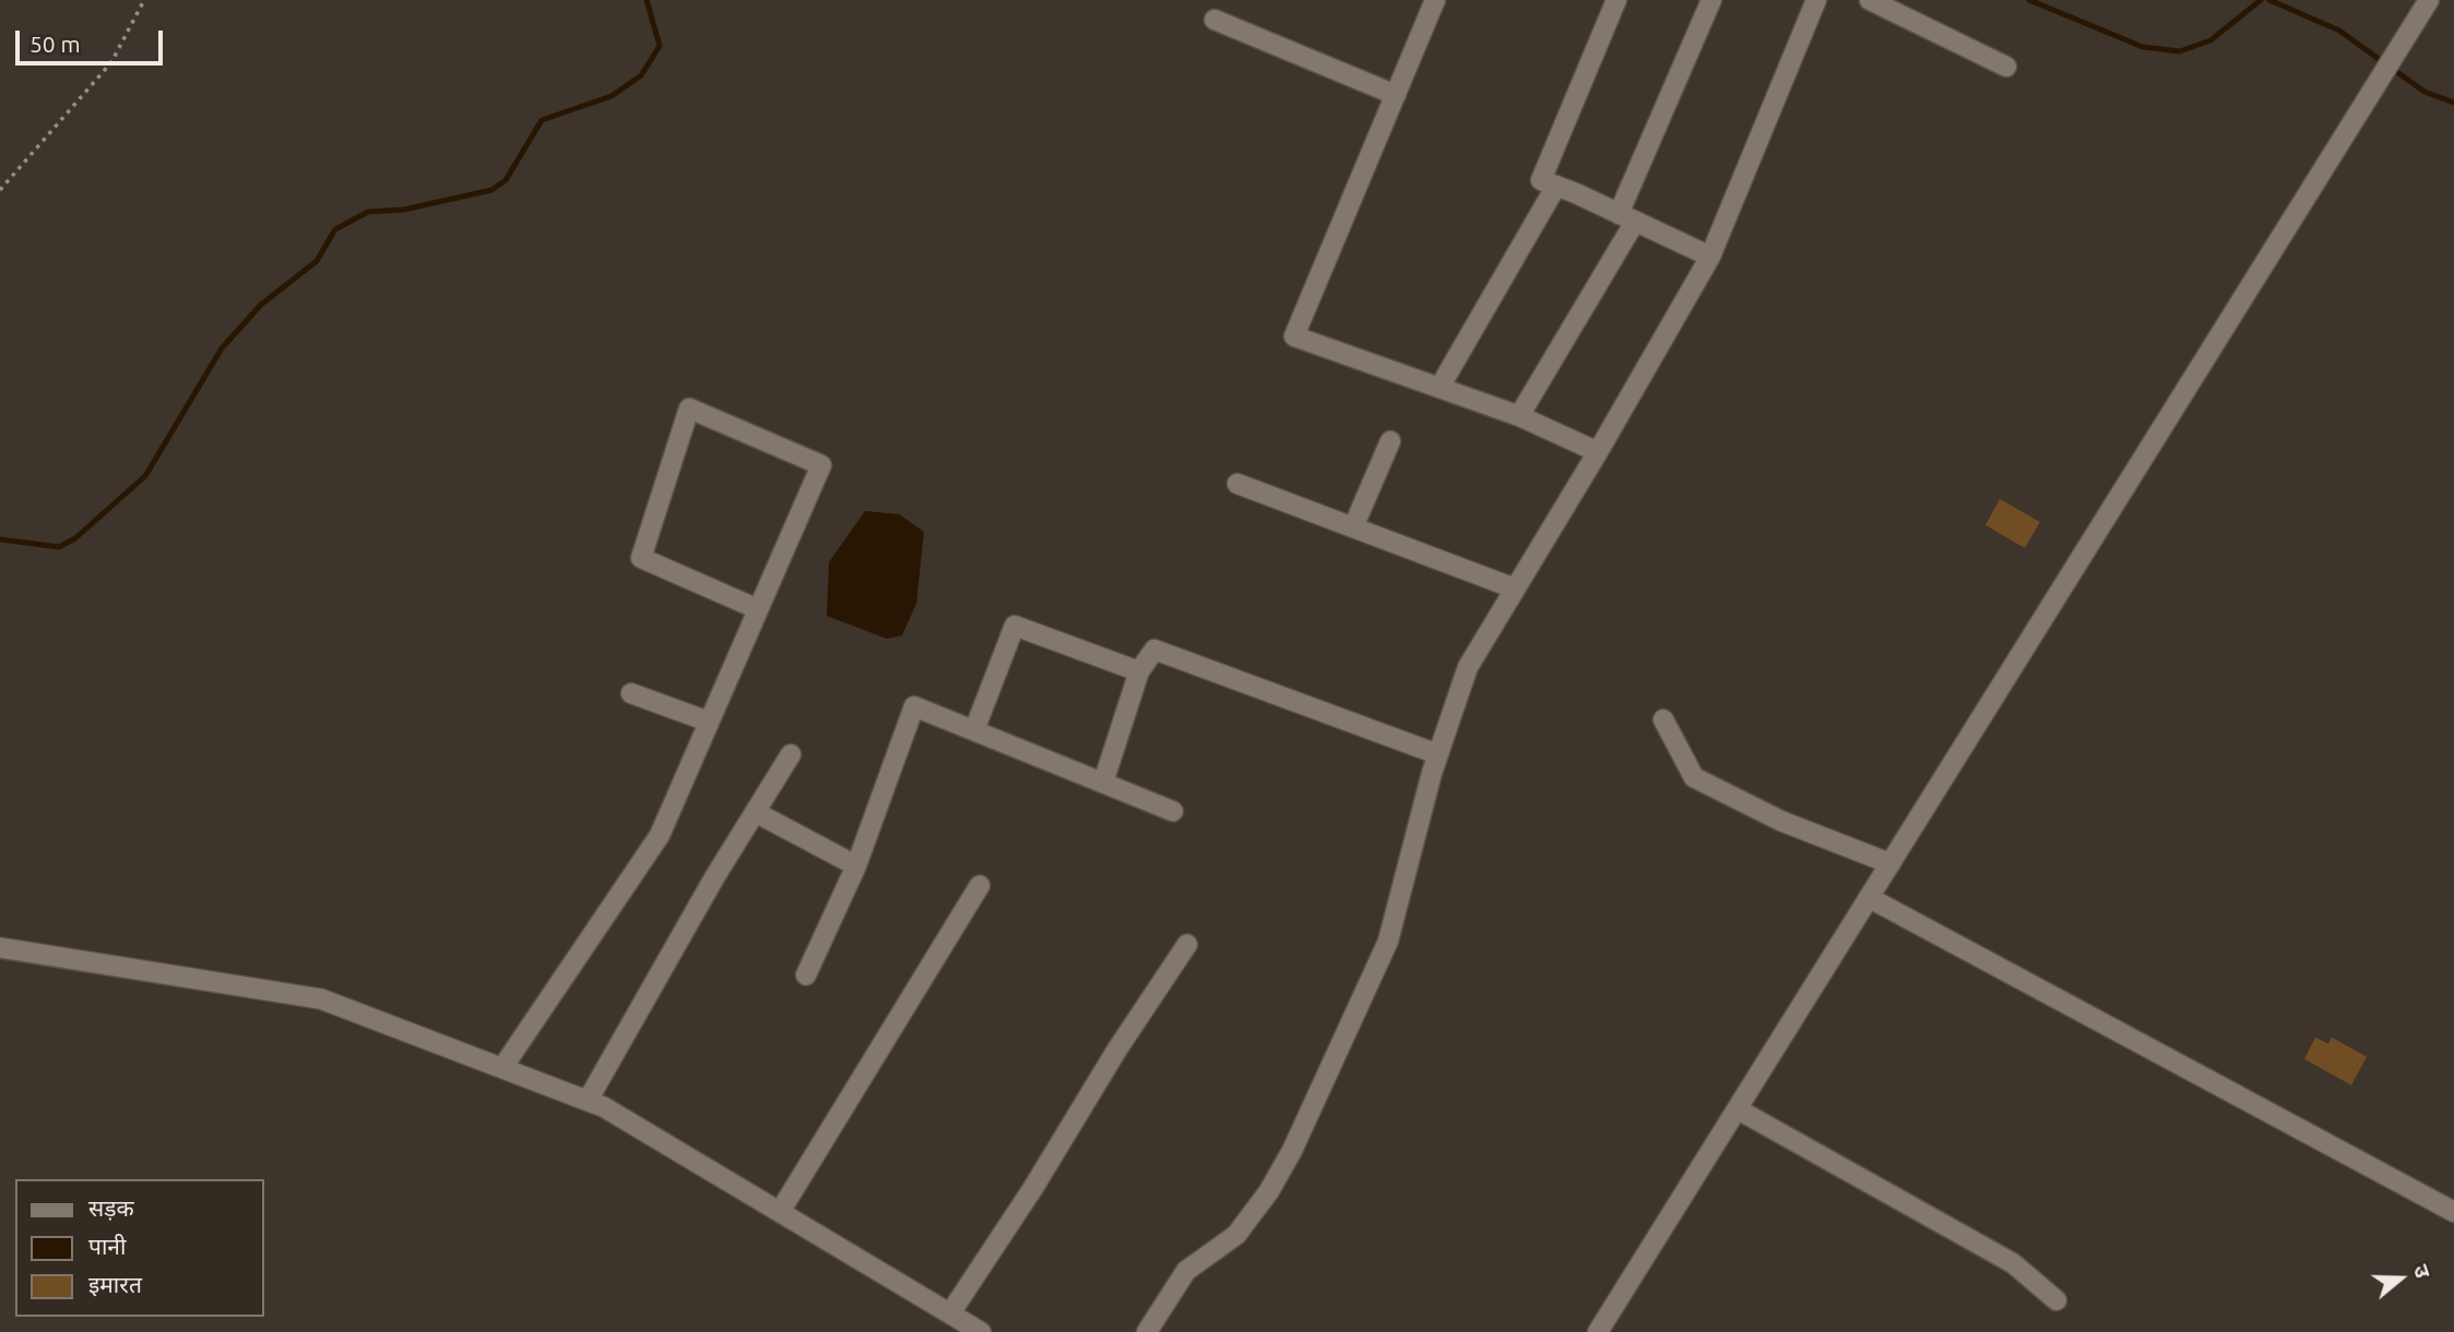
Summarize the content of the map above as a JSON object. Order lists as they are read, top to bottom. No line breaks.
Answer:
{"legend":["सड़क","पानी","इमारत"],"scale_bar":"50 m","north":"right"}
